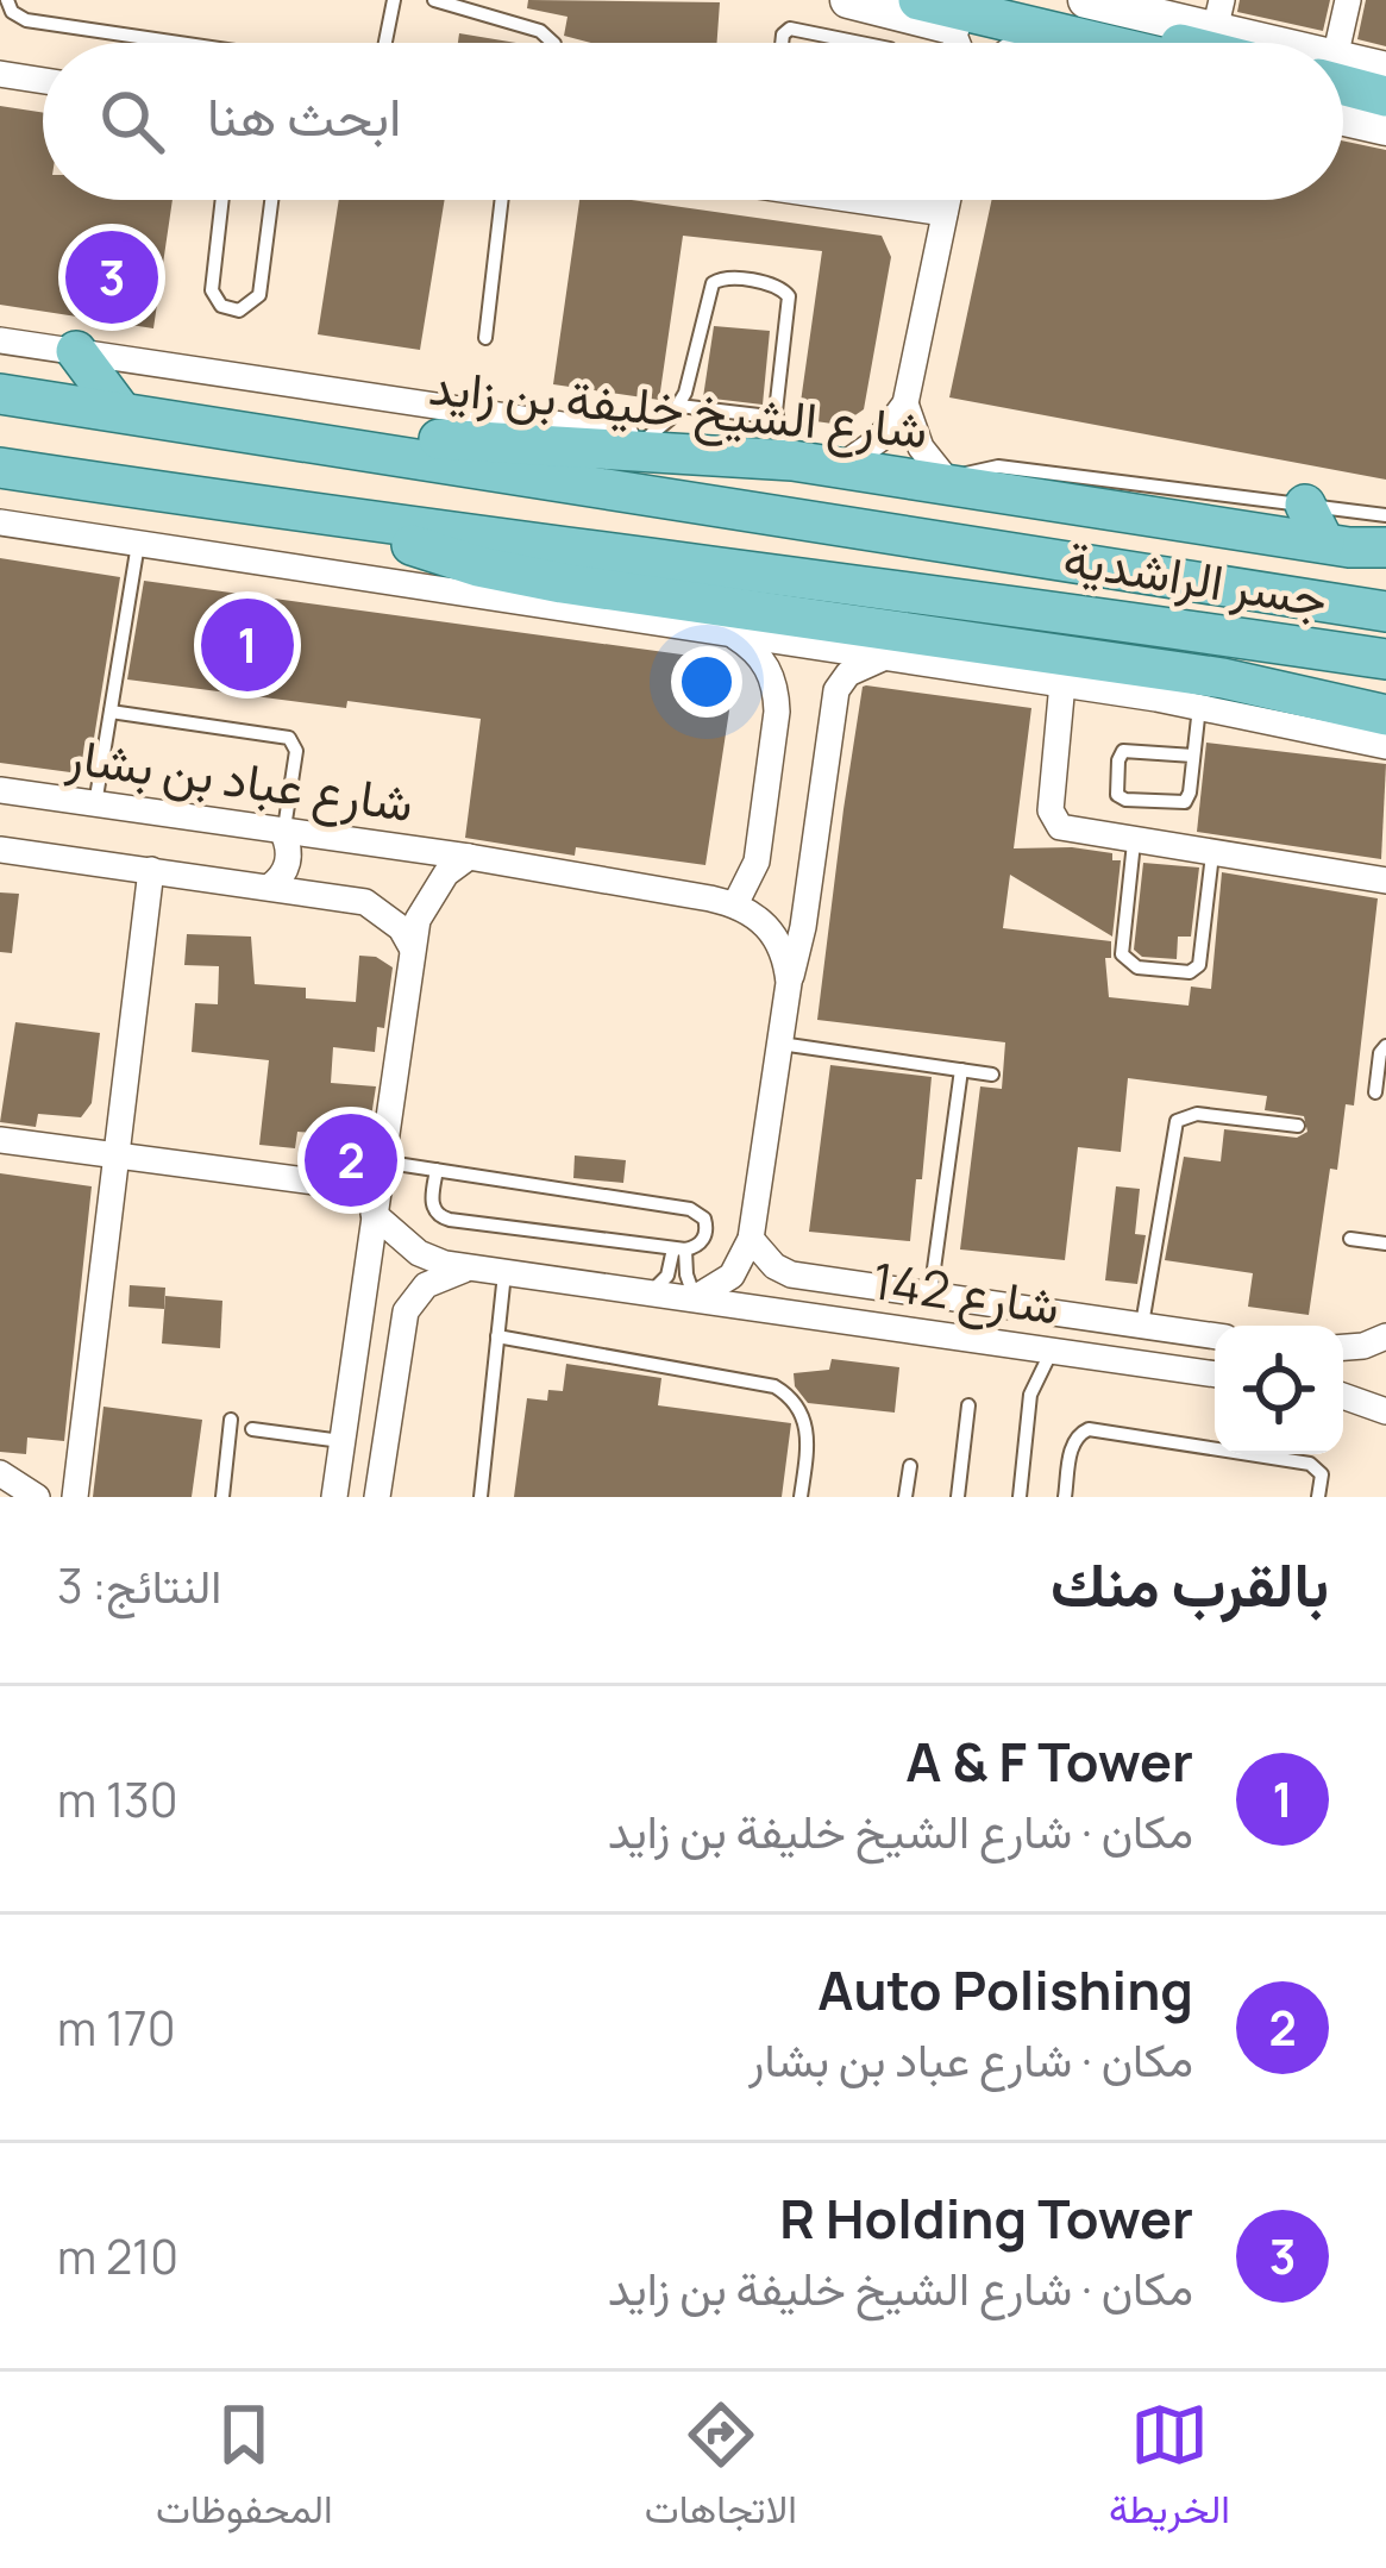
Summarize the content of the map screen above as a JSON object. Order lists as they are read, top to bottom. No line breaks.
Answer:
{"streets":{"main road":["شارع الشيخ خليفة بن زايد","جسر الراشدية"],"street":["شارع عباد بن بشار","شارع 142"]},"crossings":[["شارع الشيخ خليفة بن زايد","جسر الراشدية"]],"page":{"search":"ابحث هنا","pins":["3","1","2"],"heading":["بالقرب منك","النتائج: 3"],"list":[{"mark":"1","name":"A & F Tower","note":"مكان · شارع الشيخ خليفة بن زايد","value":"130 m"},{"mark":"2","name":"Auto Polishing","note":"مكان · شارع عباد بن بشار","value":"170 m"},{"mark":"3","name":"R Holding Tower","note":"مكان · شارع الشيخ خليفة بن زايد","value":"210 m"}],"nav":["الخريطة","الاتجاهات","المحفوظات"]}}
